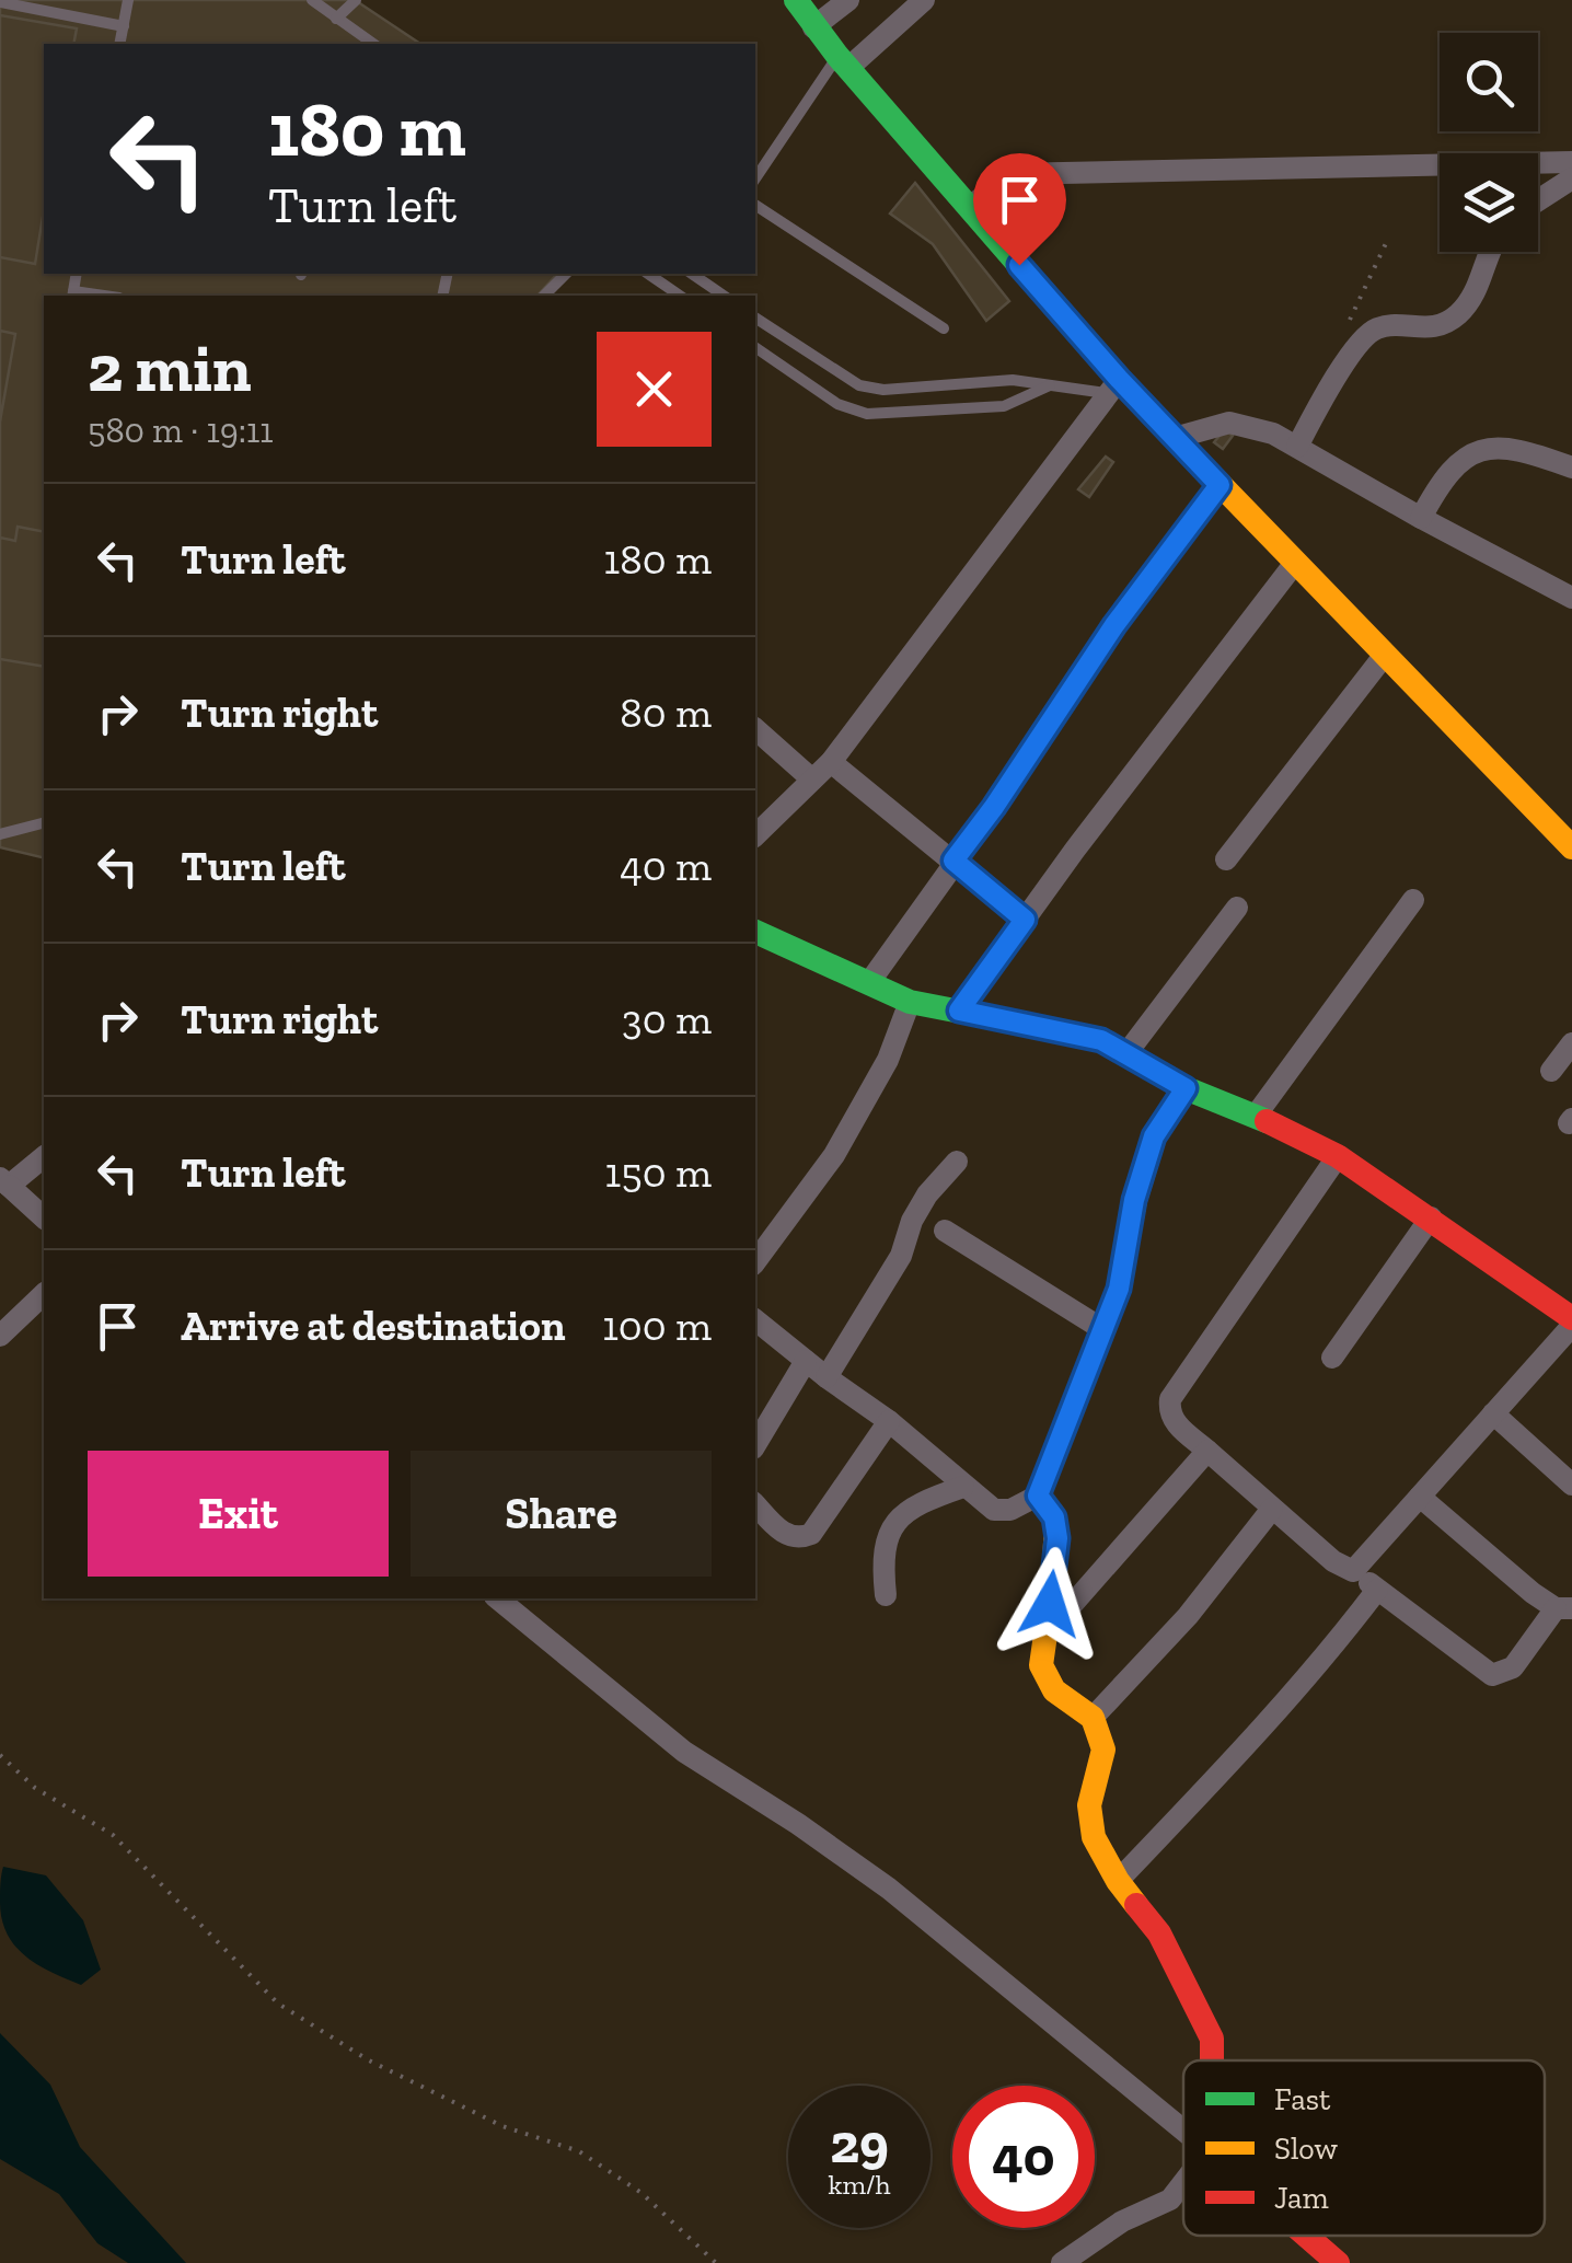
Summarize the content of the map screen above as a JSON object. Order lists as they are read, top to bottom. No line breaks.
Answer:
{"legend":["Fast","Slow","Jam"],"page":{"turn":["180 m","Turn left"],"heading":["2 min","580 m · 19:11"],"list":[{"name":"Turn left","value":"180 m"},{"name":"Turn right","value":"80 m"},{"name":"Turn left","value":"40 m"},{"name":"Turn right","value":"30 m"},{"name":"Turn left","value":"150 m"},{"name":"Arrive at destination","value":"100 m"}],"buttons":["Exit","Share"],"speed":"29 km/h","limit":"40"}}
